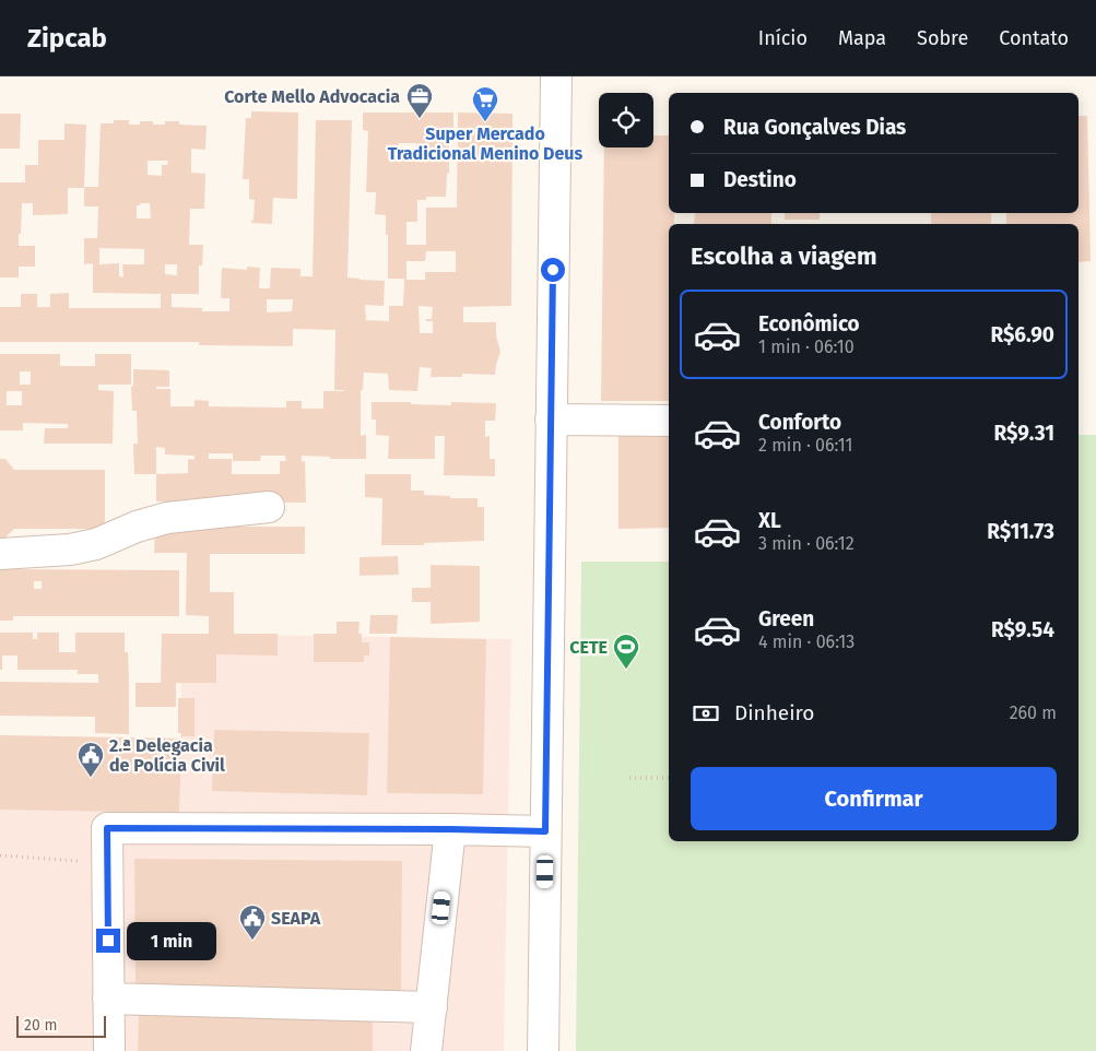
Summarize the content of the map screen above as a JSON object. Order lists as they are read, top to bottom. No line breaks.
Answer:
{"places":{"office":["Corte Mello Advocacia"],"supermarket":["Super Mercado Tradicional Menino Deus"],"sports":["CETE"],"public building":["2.ª Delegacia de Polícia Civil","SEAPA"]},"scale_bar":"20 m","page":{"header":"Zipcab","nav":["Início","Mapa","Sobre","Contato"],"banner":["Rua Gonçalves Dias","Destino"],"heading":"Escolha a viagem","list":[{"name":"Econômico","note":"1 min · 06:10","value":"R$6.90"},{"name":"Conforto","note":"2 min · 06:11","value":"R$9.31"},{"name":"XL","note":"3 min · 06:12","value":"R$11.73"},{"name":"Green","note":"4 min · 06:13","value":"R$9.54"}],"pay":["Dinheiro","260 m"],"buttons":"Confirmar","bubble":"1 min","scale":"20 m"}}
